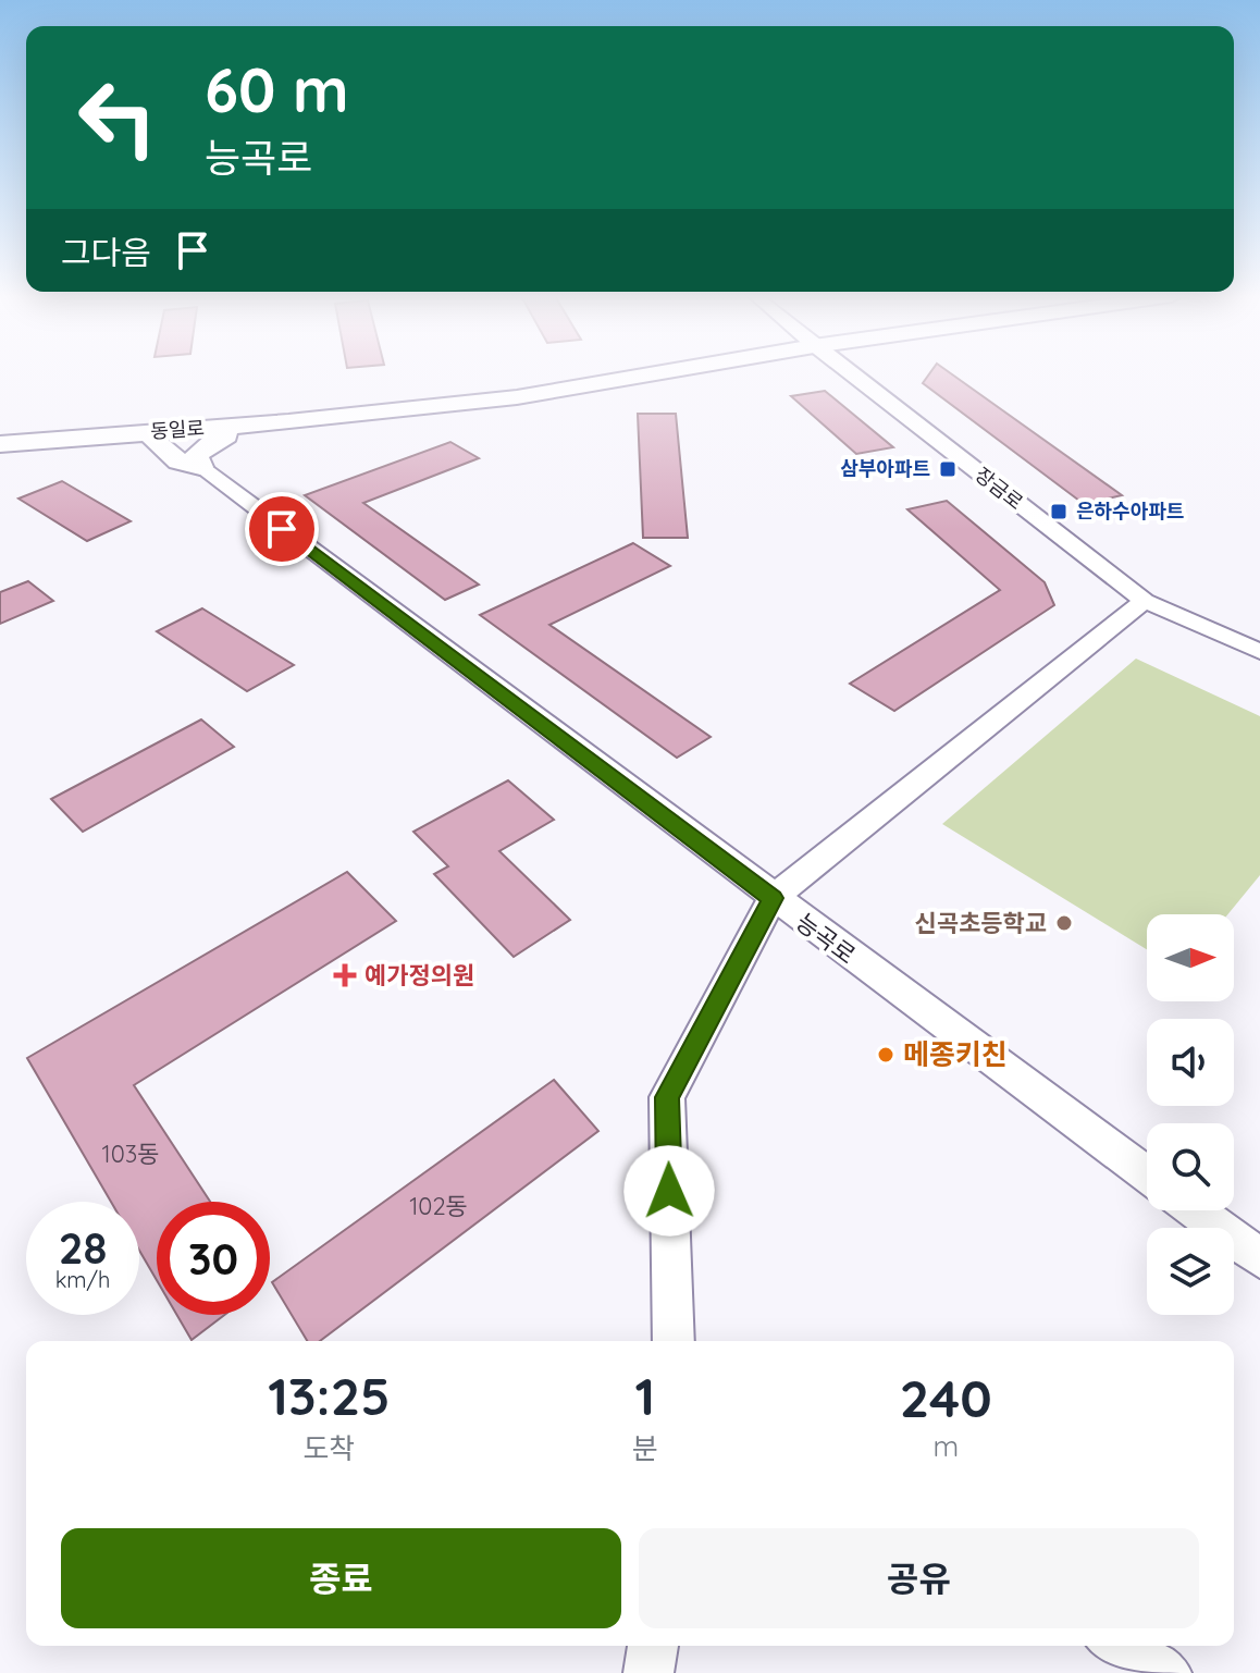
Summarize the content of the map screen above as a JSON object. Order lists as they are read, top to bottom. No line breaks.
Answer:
{"streets":{"street":["동일로","장금로","능곡로"]},"places":{"transit":["삼부아파트","은하수아파트"],"other":["신곡초등학교","메종키친"],"health":["예가정의원"]},"house_numbers":["103동","102동"],"north":"right","page":{"turn":["60 m","능곡로"],"then":"그다음","speed":"28 km/h","limit":"30","eta":["13:25","도착","1","분","240","m"],"buttons":["종료","공유"]}}
